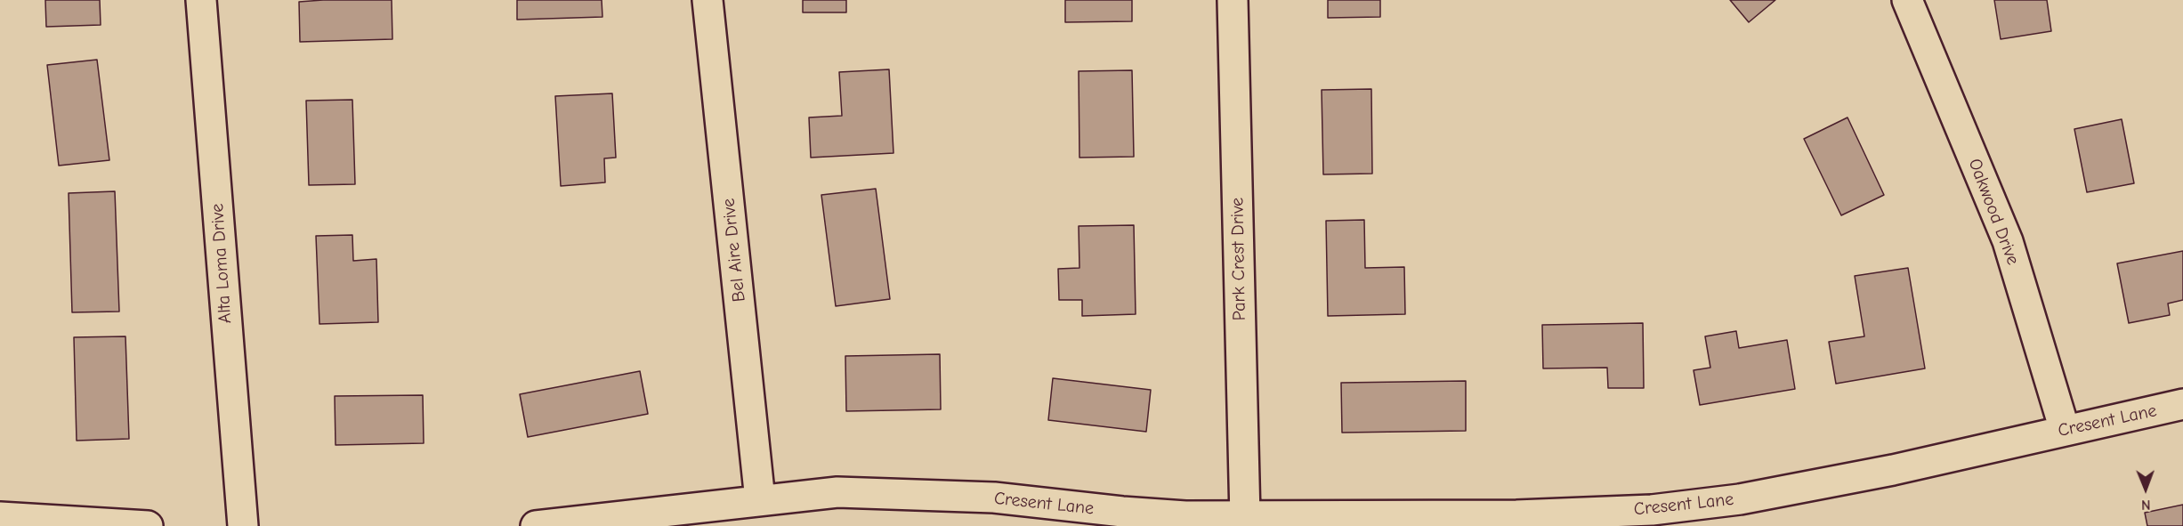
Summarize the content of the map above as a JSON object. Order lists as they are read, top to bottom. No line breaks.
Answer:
{"streets":{"street":["Oakwood Drive","Bel Aire Drive","Park Crest Drive","Alta Loma Drive","Cresent Lane"]},"crossings":[["Oakwood Drive","Cresent Lane"],["Bel Aire Drive","Cresent Lane"],["Park Crest Drive","Cresent Lane"]],"north":"bottom"}
